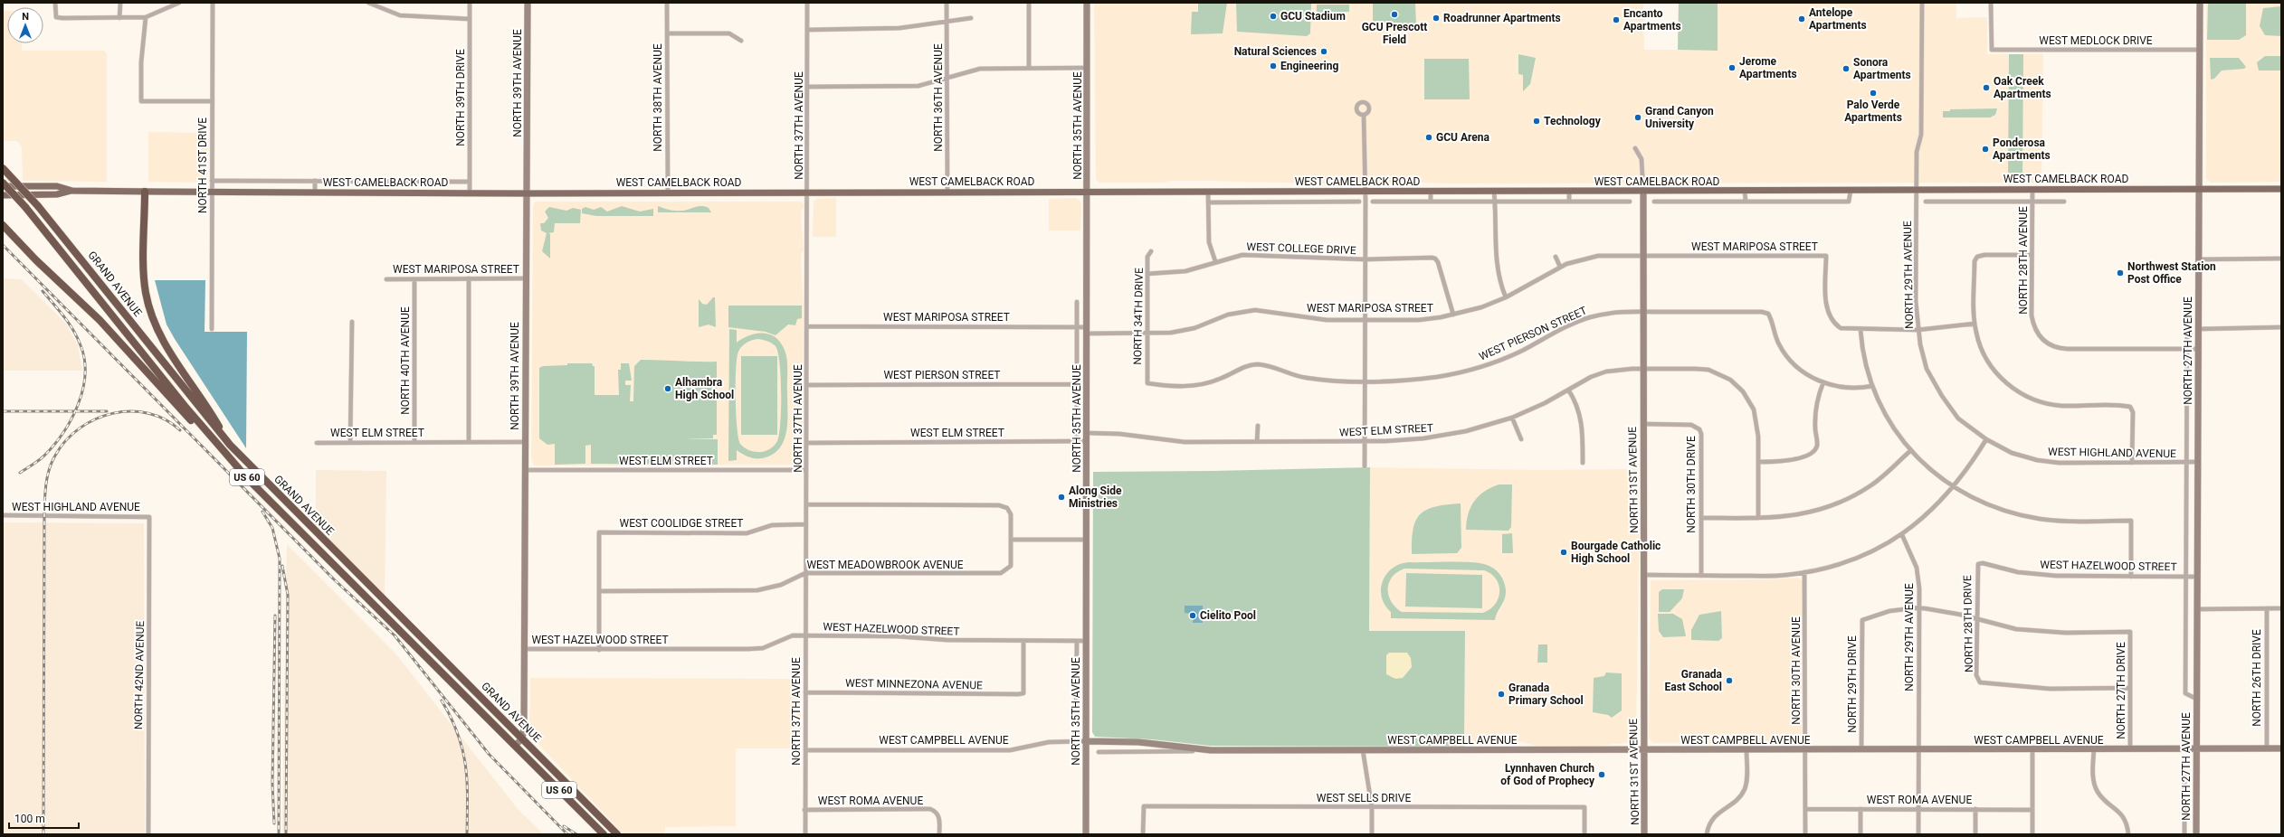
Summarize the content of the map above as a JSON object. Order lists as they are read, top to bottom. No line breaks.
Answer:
{"streets":{"highway":["GRAND AVENUE","US 60"],"main road":["WEST CAMELBACK ROAD"],"street":["WEST MEDLOCK DRIVE","NORTH 39TH AVENUE","NORTH 39TH DRIVE","NORTH 38TH AVENUE","NORTH 36TH AVENUE","NORTH 37TH AVENUE","NORTH 35TH AVENUE","NORTH 41ST DRIVE","WEST MARIPOSA STREET","WEST COLLEGE DRIVE","NORTH 28TH AVENUE","NORTH 29TH AVENUE","NORTH 34TH DRIVE","WEST PIERSON STREET","NORTH 27TH AVENUE","NORTH 40TH AVENUE","WEST ELM STREET","WEST HIGHLAND AVENUE","NORTH 31ST AVENUE","NORTH 30TH DRIVE","WEST COOLIDGE STREET","WEST MEADOWBROOK AVENUE","WEST HAZELWOOD STREET","NORTH 28TH DRIVE","NORTH 30TH AVENUE","NORTH 42ND AVENUE","NORTH 26TH DRIVE","WEST MINNEZONA AVENUE","NORTH 29TH DRIVE","NORTH 27TH DRIVE","WEST CAMPBELL AVENUE","WEST SELLS DRIVE","WEST ROMA AVENUE"]},"crossings":[["WEST MEDLOCK DRIVE","NORTH 27TH AVENUE"],["NORTH 39TH AVENUE","WEST CAMELBACK ROAD"],["NORTH 39TH AVENUE","WEST MARIPOSA STREET"],["NORTH 39TH AVENUE","GRAND AVENUE"],["NORTH 39TH AVENUE","WEST ELM STREET"],["NORTH 39TH AVENUE","WEST HAZELWOOD STREET"],["NORTH 39TH DRIVE","WEST CAMELBACK ROAD"],["NORTH 38TH AVENUE","WEST CAMELBACK ROAD"],["NORTH 36TH AVENUE","WEST CAMELBACK ROAD"],["NORTH 37TH AVENUE","WEST CAMELBACK ROAD"],["NORTH 37TH AVENUE","WEST MARIPOSA STREET"],["NORTH 37TH AVENUE","WEST PIERSON STREET"],["NORTH 37TH AVENUE","WEST ELM STREET"],["NORTH 37TH AVENUE","WEST COOLIDGE STREET"],["NORTH 37TH AVENUE","WEST MEADOWBROOK AVENUE"],["NORTH 37TH AVENUE","WEST HAZELWOOD STREET"],["NORTH 37TH AVENUE","WEST MINNEZONA AVENUE"],["NORTH 37TH AVENUE","WEST CAMPBELL AVENUE"],["NORTH 37TH AVENUE","WEST ROMA AVENUE"],["NORTH 35TH AVENUE","WEST CAMELBACK ROAD"],["NORTH 35TH AVENUE","WEST MARIPOSA STREET"],["NORTH 35TH AVENUE","WEST PIERSON STREET"],["NORTH 35TH AVENUE","WEST ELM STREET"],["NORTH 35TH AVENUE","WEST HAZELWOOD STREET"],["NORTH 35TH AVENUE","WEST CAMPBELL AVENUE"],["NORTH 41ST DRIVE","WEST CAMELBACK ROAD"],["WEST CAMELBACK ROAD","NORTH 28TH AVENUE"],["WEST CAMELBACK ROAD","NORTH 29TH AVENUE"],["WEST CAMELBACK ROAD","NORTH 27TH AVENUE"],["WEST CAMELBACK ROAD","NORTH 31ST AVENUE"],["WEST MARIPOSA STREET","WEST COLLEGE DRIVE"],["WEST MARIPOSA STREET","NORTH 29TH AVENUE"],["WEST MARIPOSA STREET","NORTH 34TH DRIVE"],["WEST MARIPOSA STREET","NORTH 40TH AVENUE"],["WEST MARIPOSA STREET","NORTH 31ST AVENUE"],["WEST COLLEGE DRIVE","NORTH 34TH DRIVE"],["NORTH 28TH AVENUE","NORTH 27TH AVENUE"],["NORTH 29TH AVENUE","WEST HIGHLAND AVENUE"],["NORTH 29TH AVENUE","NORTH 29TH DRIVE"],["NORTH 29TH AVENUE","WEST CAMPBELL AVENUE"],["NORTH 29TH AVENUE","WEST ROMA AVENUE"],["NORTH 34TH DRIVE","WEST PIERSON STREET"],["WEST PIERSON STREET","NORTH 31ST AVENUE"],["NORTH 27TH AVENUE","WEST HIGHLAND AVENUE"],["NORTH 27TH AVENUE","WEST HAZELWOOD STREET"],["NORTH 27TH AVENUE","WEST CAMPBELL AVENUE"],["NORTH 40TH AVENUE","WEST ELM STREET"],["WEST ELM STREET","NORTH 31ST AVENUE"],["WEST HIGHLAND AVENUE","NORTH 42ND AVENUE"],["NORTH 31ST AVENUE","NORTH 30TH DRIVE"],["NORTH 31ST AVENUE","WEST CAMPBELL AVENUE"],["WEST COOLIDGE STREET","WEST MEADOWBROOK AVENUE"],["WEST HAZELWOOD STREET","NORTH 28TH DRIVE"],["WEST HAZELWOOD STREET","WEST MINNEZONA AVENUE"],["NORTH 28TH DRIVE","NORTH 27TH DRIVE"],["NORTH 30TH AVENUE","WEST CAMPBELL AVENUE"],["NORTH 30TH AVENUE","WEST ROMA AVENUE"],["NORTH 26TH DRIVE","WEST CAMPBELL AVENUE"],["NORTH 29TH DRIVE","WEST CAMPBELL AVENUE"],["NORTH 27TH DRIVE","WEST CAMPBELL AVENUE"]],"places":["GCU Prescott Field","GCU Stadium","Roadrunner Apartments","Antelope Apartments","Encanto Apartments","Natural Sciences","Engineering","Jerome Apartments","Sonora Apartments","Oak Creek Apartments","Palo Verde Apartments","Grand Canyon University","Technology","GCU Arena","Ponderosa Apartments","Northwest Station Post Office","Alhambra High School","Along Side Ministries","Bourgade Catholic High School","Cielito Pool","Granada East School","Granada Primary School","Lynnhaven Church of God of Prophecy"],"scale_bar":"100 m","north":"top"}
